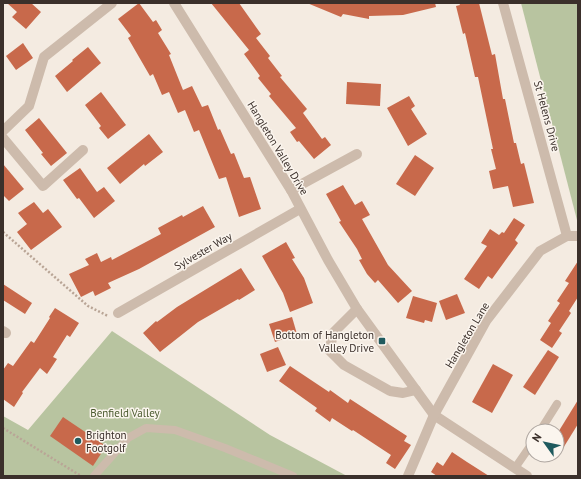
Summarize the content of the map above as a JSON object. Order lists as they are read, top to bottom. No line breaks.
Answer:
{"streets":{"street":["St Helens Drive","Hangleton Valley Drive","Sylvester Way","Hangleton Lane"]},"crossings":[["St Helens Drive","Hangleton Lane"],["Hangleton Valley Drive","Sylvester Way"],["Hangleton Valley Drive","Hangleton Lane"]],"parks":["Benfield Valley"],"places":{"transit":["Bottom of Hangleton Valley Drive"],"other":["Brighton Footgolf"]},"north":"top left"}
